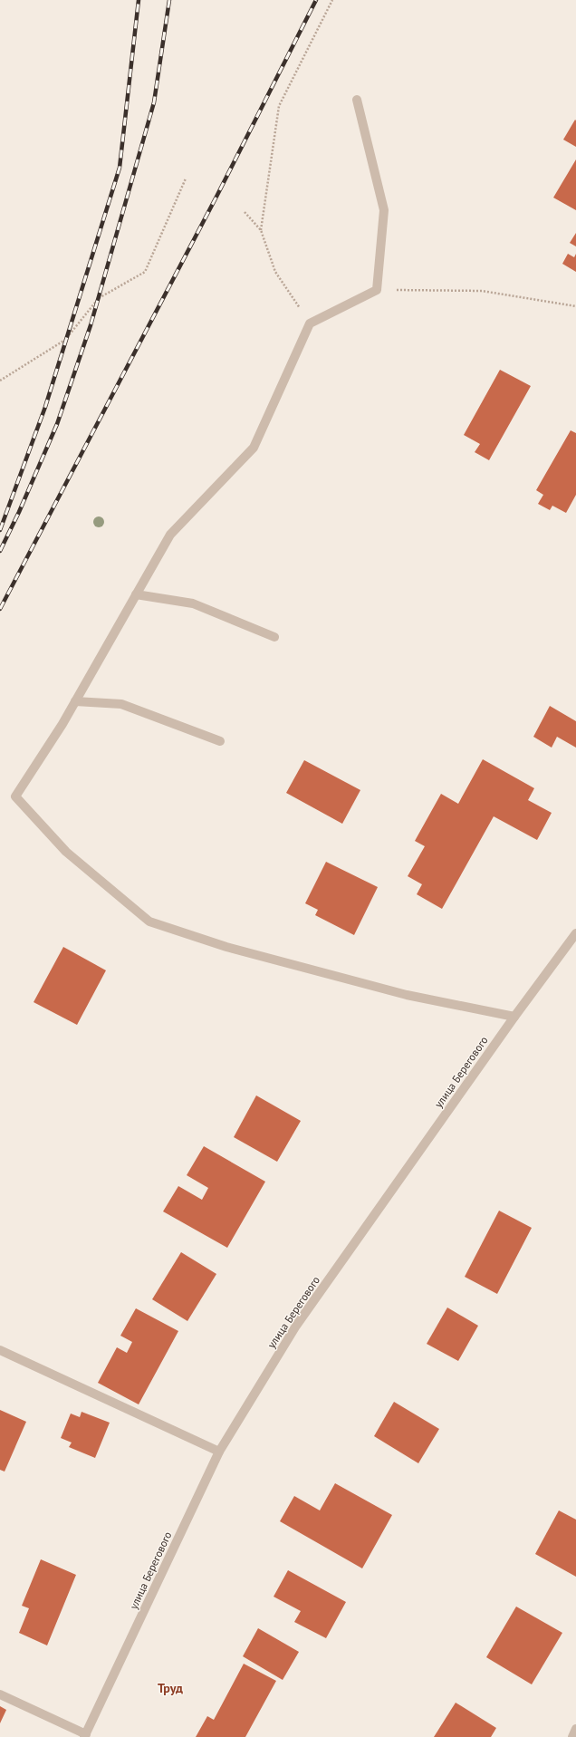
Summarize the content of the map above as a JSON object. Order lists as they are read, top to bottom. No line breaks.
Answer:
{"streets":{"street":["улица Берегового"]},"districts":["Труд"]}
